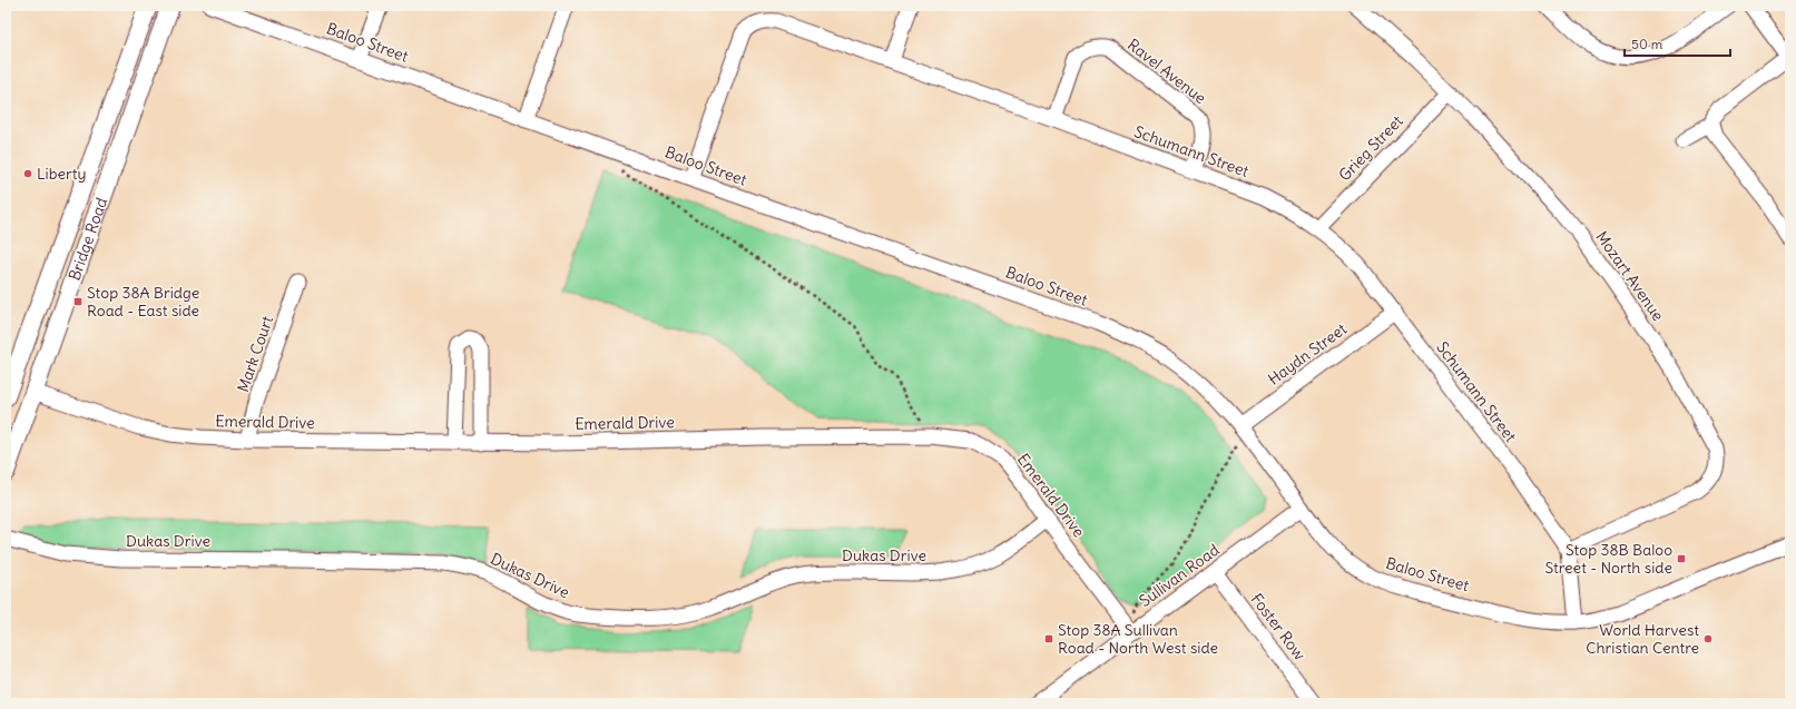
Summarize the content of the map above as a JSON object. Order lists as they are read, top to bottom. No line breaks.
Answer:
{"streets":{"main road":["Bridge Road"],"street":["Baloo Street","Ravel Avenue","Grieg Street","Schumann Street","Mozart Avenue","Mark Court","Haydn Street","Emerald Drive","Dukas Drive","Sullivan Road","Foster Row"]},"crossings":[["Baloo Street","Schumann Street"],["Baloo Street","Haydn Street"],["Baloo Street","Sullivan Road"],["Ravel Avenue","Schumann Street"],["Grieg Street","Schumann Street"],["Grieg Street","Mozart Avenue"],["Schumann Street","Mozart Avenue"],["Schumann Street","Haydn Street"],["Bridge Road","Emerald Drive"],["Mark Court","Emerald Drive"],["Emerald Drive","Dukas Drive"],["Emerald Drive","Sullivan Road"],["Sullivan Road","Foster Row"]],"places":{"other":["Liberty","World Harvest Christian Centre"],"transit":["Stop 38A Bridge Road - East side","Stop 38B Baloo Street - North side","Stop 38A Sullivan Road - North West side"]},"scale_bar":"50 m"}
